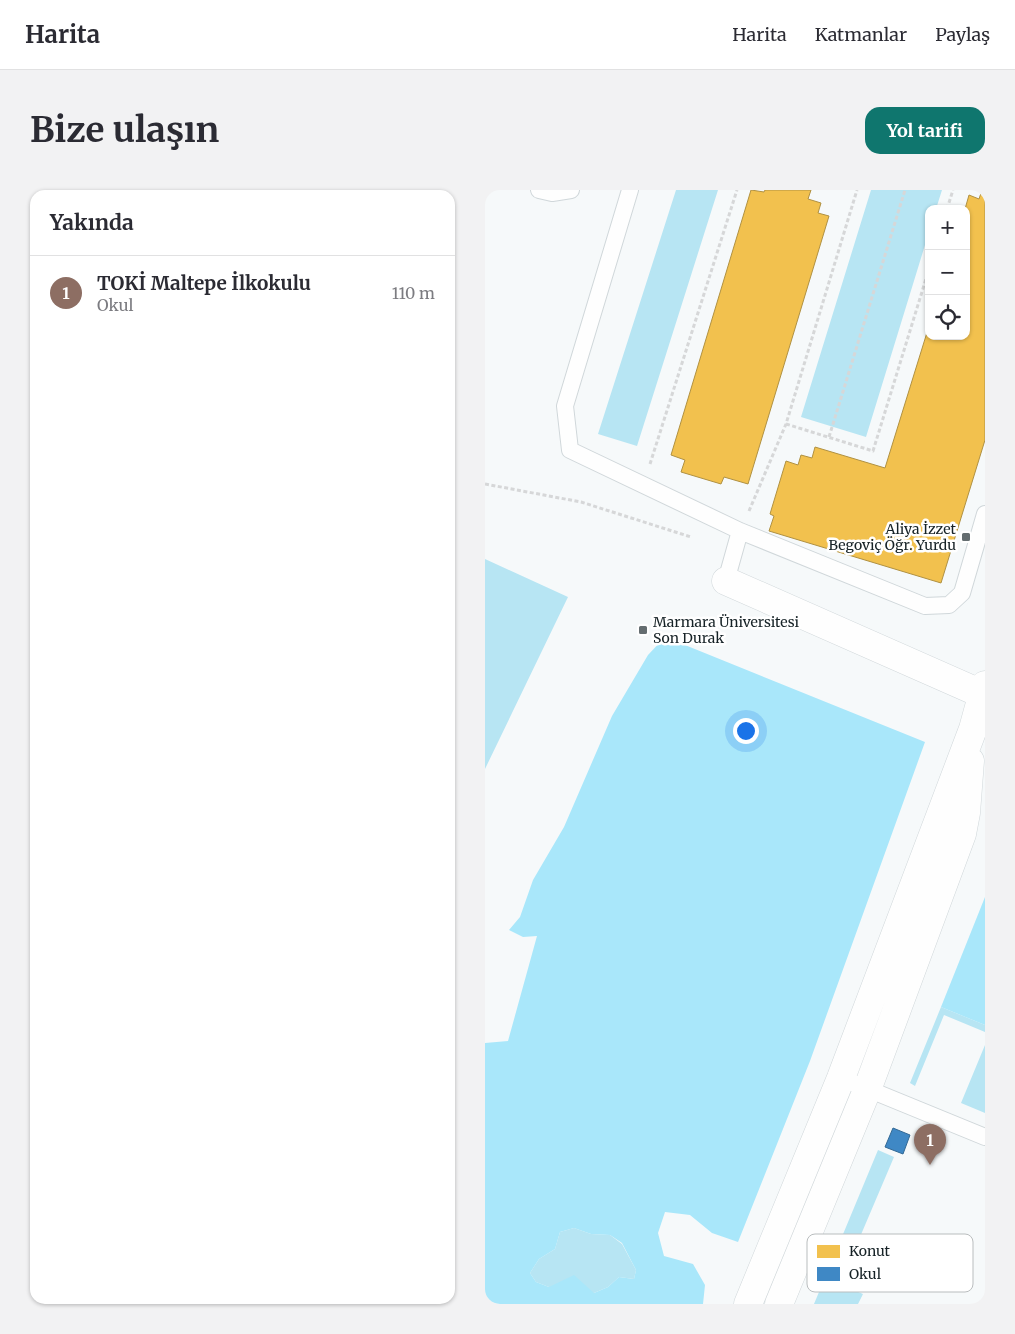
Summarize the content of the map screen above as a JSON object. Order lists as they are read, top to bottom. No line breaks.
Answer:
{"places":{"transit":["Aliya İzzet Begoviç Öğr. Yurdu","Marmara Üniversitesi Son Durak"]},"legend":["Konut","Okul"],"page":{"header":"Harita","nav":["Harita","Katmanlar","Paylaş"],"buttons":"Yol tarifi","title":"Bize ulaşın","heading":"Yakında","map_buttons":["+","−"],"list":[{"mark":"1","name":"TOKİ Maltepe İlkokulu","note":"Okul","value":"110 m"}],"pins":"1"}}
